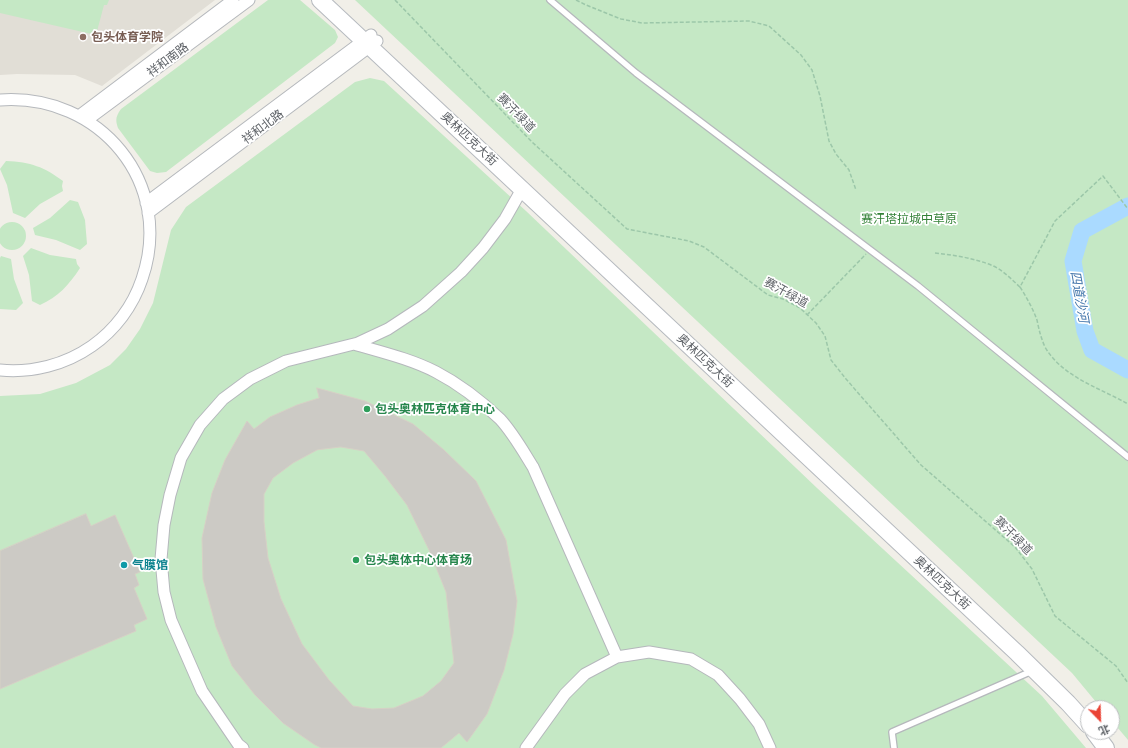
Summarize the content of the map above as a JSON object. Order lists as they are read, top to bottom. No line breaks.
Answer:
{"streets":{"main road":["奥林匹克大街"],"street":["祥和南路","祥和北路"],"path":["赛汗绿道"]},"crossings":[["祥和北路","奥林匹克大街"]],"water":["四道沙河"],"parks":["赛汗塔拉城中草原"],"places":["包头体育学院","包头奥林匹克体育中心","包头奥体中心体育场","气膜馆"],"north":"bottom right"}
